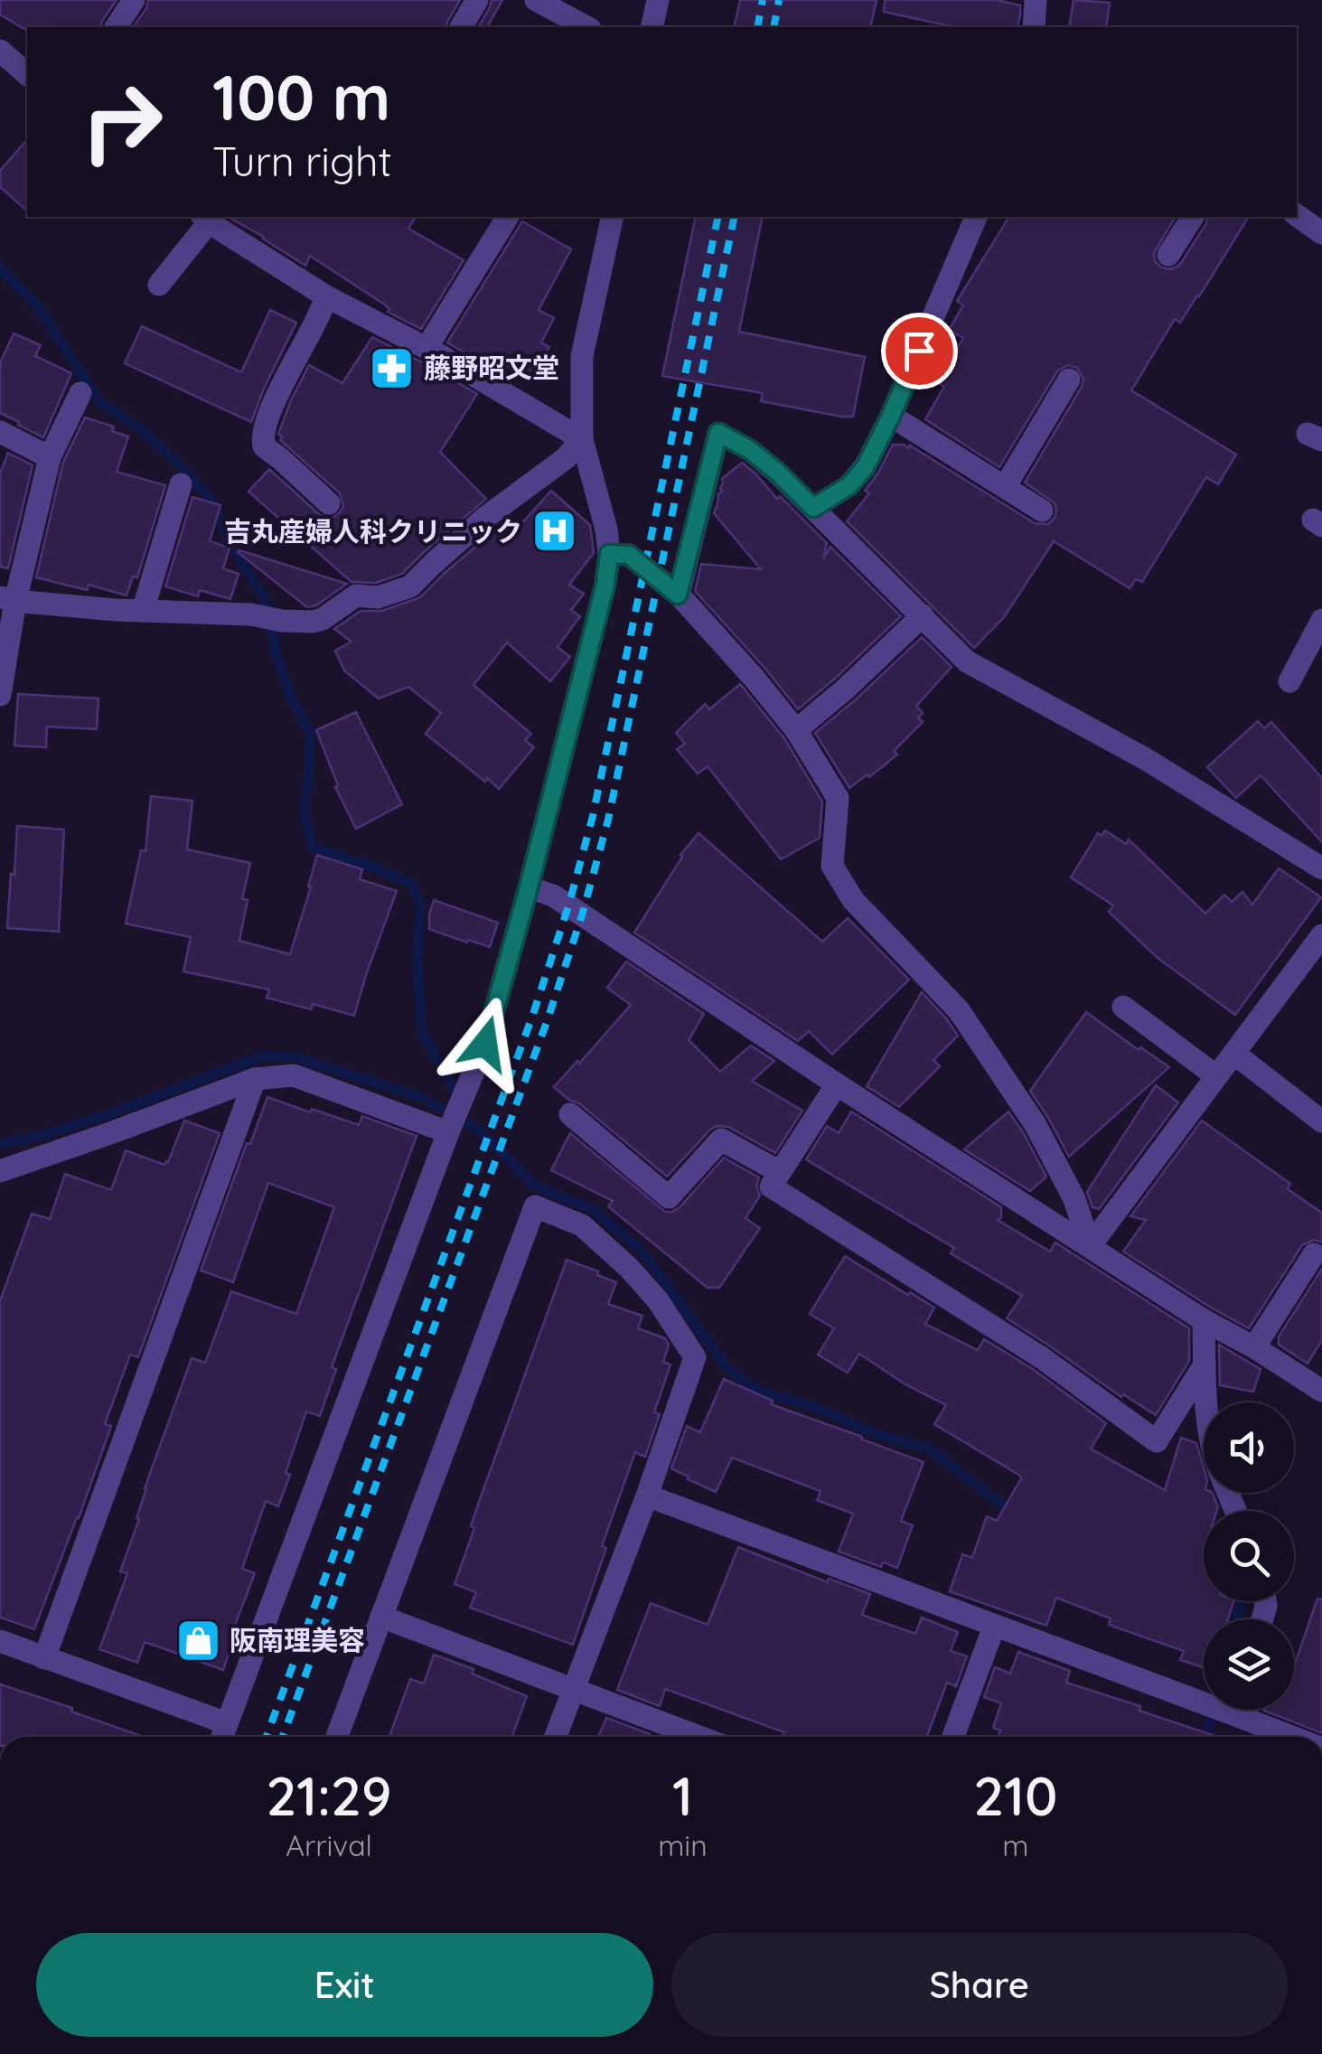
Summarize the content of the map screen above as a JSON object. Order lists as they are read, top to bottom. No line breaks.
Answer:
{"places":{"pharmacy":["藤野昭文堂"],"hospital":["吉丸産婦人科クリニック"],"shop":["阪南理美容"]},"page":{"turn":["100 m","Turn right"],"eta":["21:29","Arrival","1","min","210","m"],"buttons":["Exit","Share"]}}
